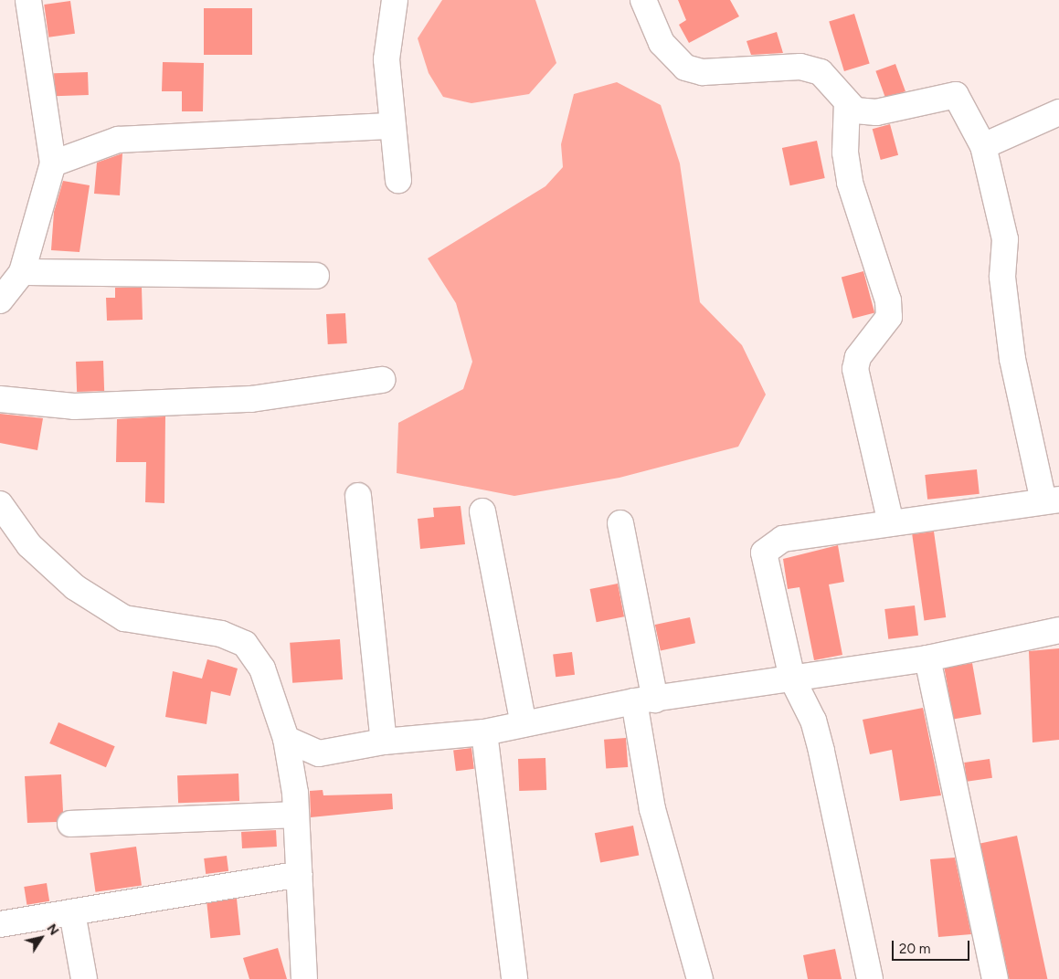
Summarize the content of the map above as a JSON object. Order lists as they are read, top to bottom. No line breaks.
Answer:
{"scale_bar":"20 m","north":"top right"}
